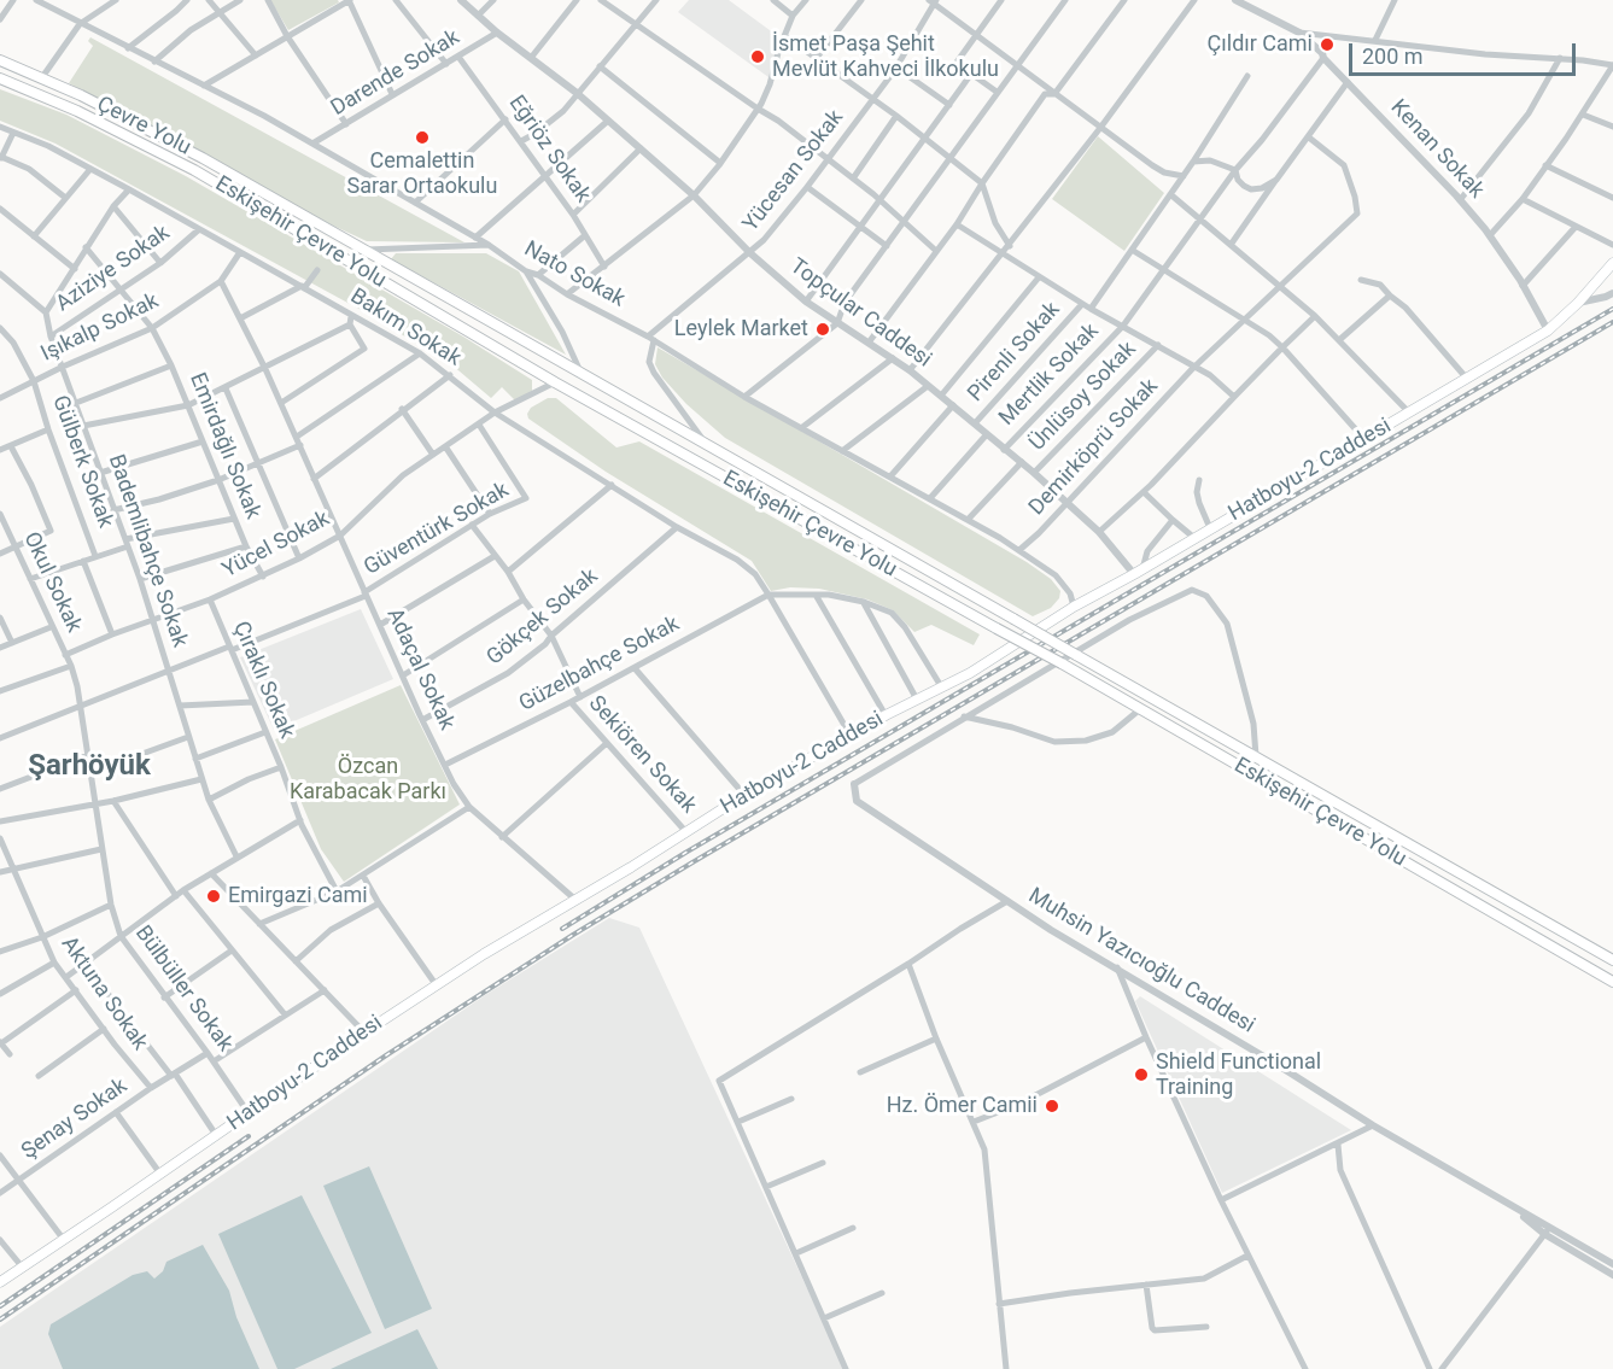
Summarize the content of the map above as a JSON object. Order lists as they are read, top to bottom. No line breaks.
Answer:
{"streets":{"highway":["Çevre Yolu","Eskişehir Çevre Yolu"],"main road":["Hatboyu-2 Caddesi"],"street":["Darende Sokak","Eğriöz Sokak","Kenan Sokak","Yücesan Sokak","Aziziye Sokak","Nato Sokak","Topçular Caddesi","Işıkalp Sokak","Bakım Sokak","Pirenli Sokak","Mertlik Sokak","Ünlüsoy Sokak","Emirdağlı Sokak","Demirköprü Sokak","Gülberk Sokak","Güventürk Sokak","Yücel Sokak","Bademlibahçe Sokak","Okul Sokak","Gökçek Sokak","Güzelbahçe Sokak","Adaçal Sokak","Çıraklı Sokak","Sekiören Sokak","Muhsin Yazıcıoğlu Caddesi","Bülbüller Sokak","Aktuna Sokak","Şenay Sokak"]},"crossings":[["Darende Sokak","Eğriöz Sokak"],["Darende Sokak","Nato Sokak"],["Darende Sokak","Topçular Caddesi"],["Çevre Yolu","Eskişehir Çevre Yolu"],["Kenan Sokak","Mertlik Sokak"],["Kenan Sokak","Hatboyu-2 Caddesi"],["Yücesan Sokak","Nato Sokak"],["Yücesan Sokak","Topçular Caddesi"],["Eskişehir Çevre Yolu","Yücel Sokak"],["Aziziye Sokak","Bakım Sokak"],["Aziziye Sokak","Emirdağlı Sokak"],["Aziziye Sokak","Bademlibahçe Sokak"],["Nato Sokak","Demirköprü Sokak"],["Nato Sokak","Hatboyu-2 Caddesi"],["Topçular Caddesi","Pirenli Sokak"],["Topçular Caddesi","Mertlik Sokak"],["Topçular Caddesi","Ünlüsoy Sokak"],["Topçular Caddesi","Demirköprü Sokak"],["Topçular Caddesi","Hatboyu-2 Caddesi"],["Işıkalp Sokak","Bakım Sokak"],["Işıkalp Sokak","Emirdağlı Sokak"],["Işıkalp Sokak","Gülberk Sokak"],["Işıkalp Sokak","Bademlibahçe Sokak"],["Işıkalp Sokak","Adaçal Sokak"],["Bakım Sokak","Hatboyu-2 Caddesi"],["Bakım Sokak","Yücel Sokak"],["Bakım Sokak","Gökçek Sokak"],["Bakım Sokak","Güzelbahçe Sokak"],["Emirdağlı Sokak","Yücel Sokak"],["Hatboyu-2 Caddesi","Adaçal Sokak"],["Hatboyu-2 Caddesi","Sekiören Sokak"],["Hatboyu-2 Caddesi","Bülbüller Sokak"],["Güventürk Sokak","Yücel Sokak"],["Güventürk Sokak","Bademlibahçe Sokak"],["Güventürk Sokak","Adaçal Sokak"],["Güventürk Sokak","Çıraklı Sokak"],["Güventürk Sokak","Sekiören Sokak"],["Güventürk Sokak","Bülbüller Sokak"],["Yücel Sokak","Bademlibahçe Sokak"],["Yücel Sokak","Okul Sokak"],["Yücel Sokak","Adaçal Sokak"],["Yücel Sokak","Çıraklı Sokak"],["Okul Sokak","Bülbüller Sokak"],["Gökçek Sokak","Adaçal Sokak"],["Gökçek Sokak","Sekiören Sokak"],["Güzelbahçe Sokak","Adaçal Sokak"],["Güzelbahçe Sokak","Sekiören Sokak"],["Bülbüller Sokak","Şenay Sokak"],["Aktuna Sokak","Şenay Sokak"]],"districts":["Şarhöyük"],"parks":["Özcan Karabacak Parkı"],"places":["Çıldır Cami","İsmet Paşa Şehit Mevlüt Kahveci İlkokulu","Cemalettin Sarar Ortaokulu","Leylek Market","Emirgazi Cami","Shield Functional Training","Hz. Ömer Camii"],"scale_bar":"200 m"}
